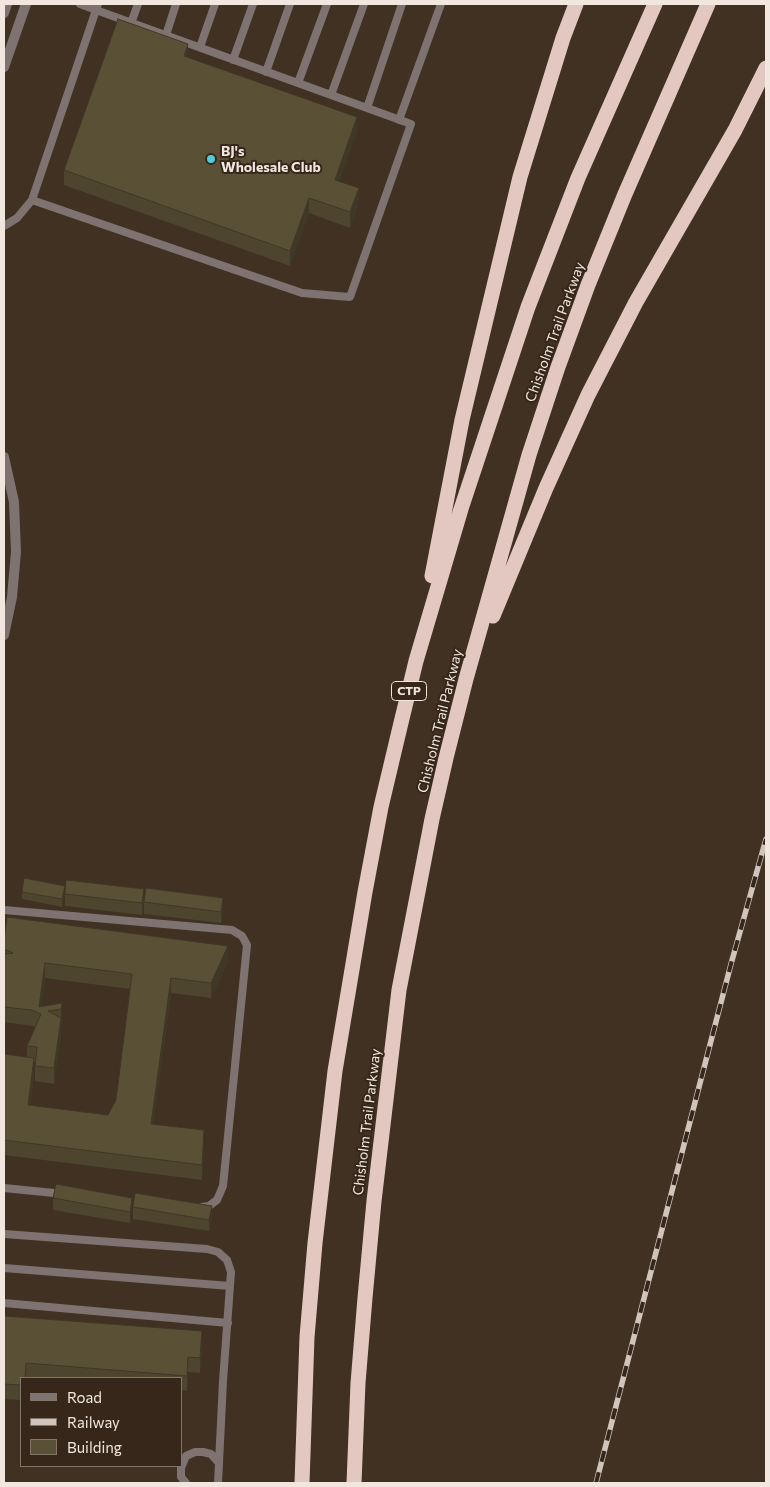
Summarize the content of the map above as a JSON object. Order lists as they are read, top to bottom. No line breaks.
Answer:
{"streets":{"highway":["Chisholm Trail Parkway","CTP"]},"places":["BJ's Wholesale Club"],"legend":["Road","Railway","Building"]}
